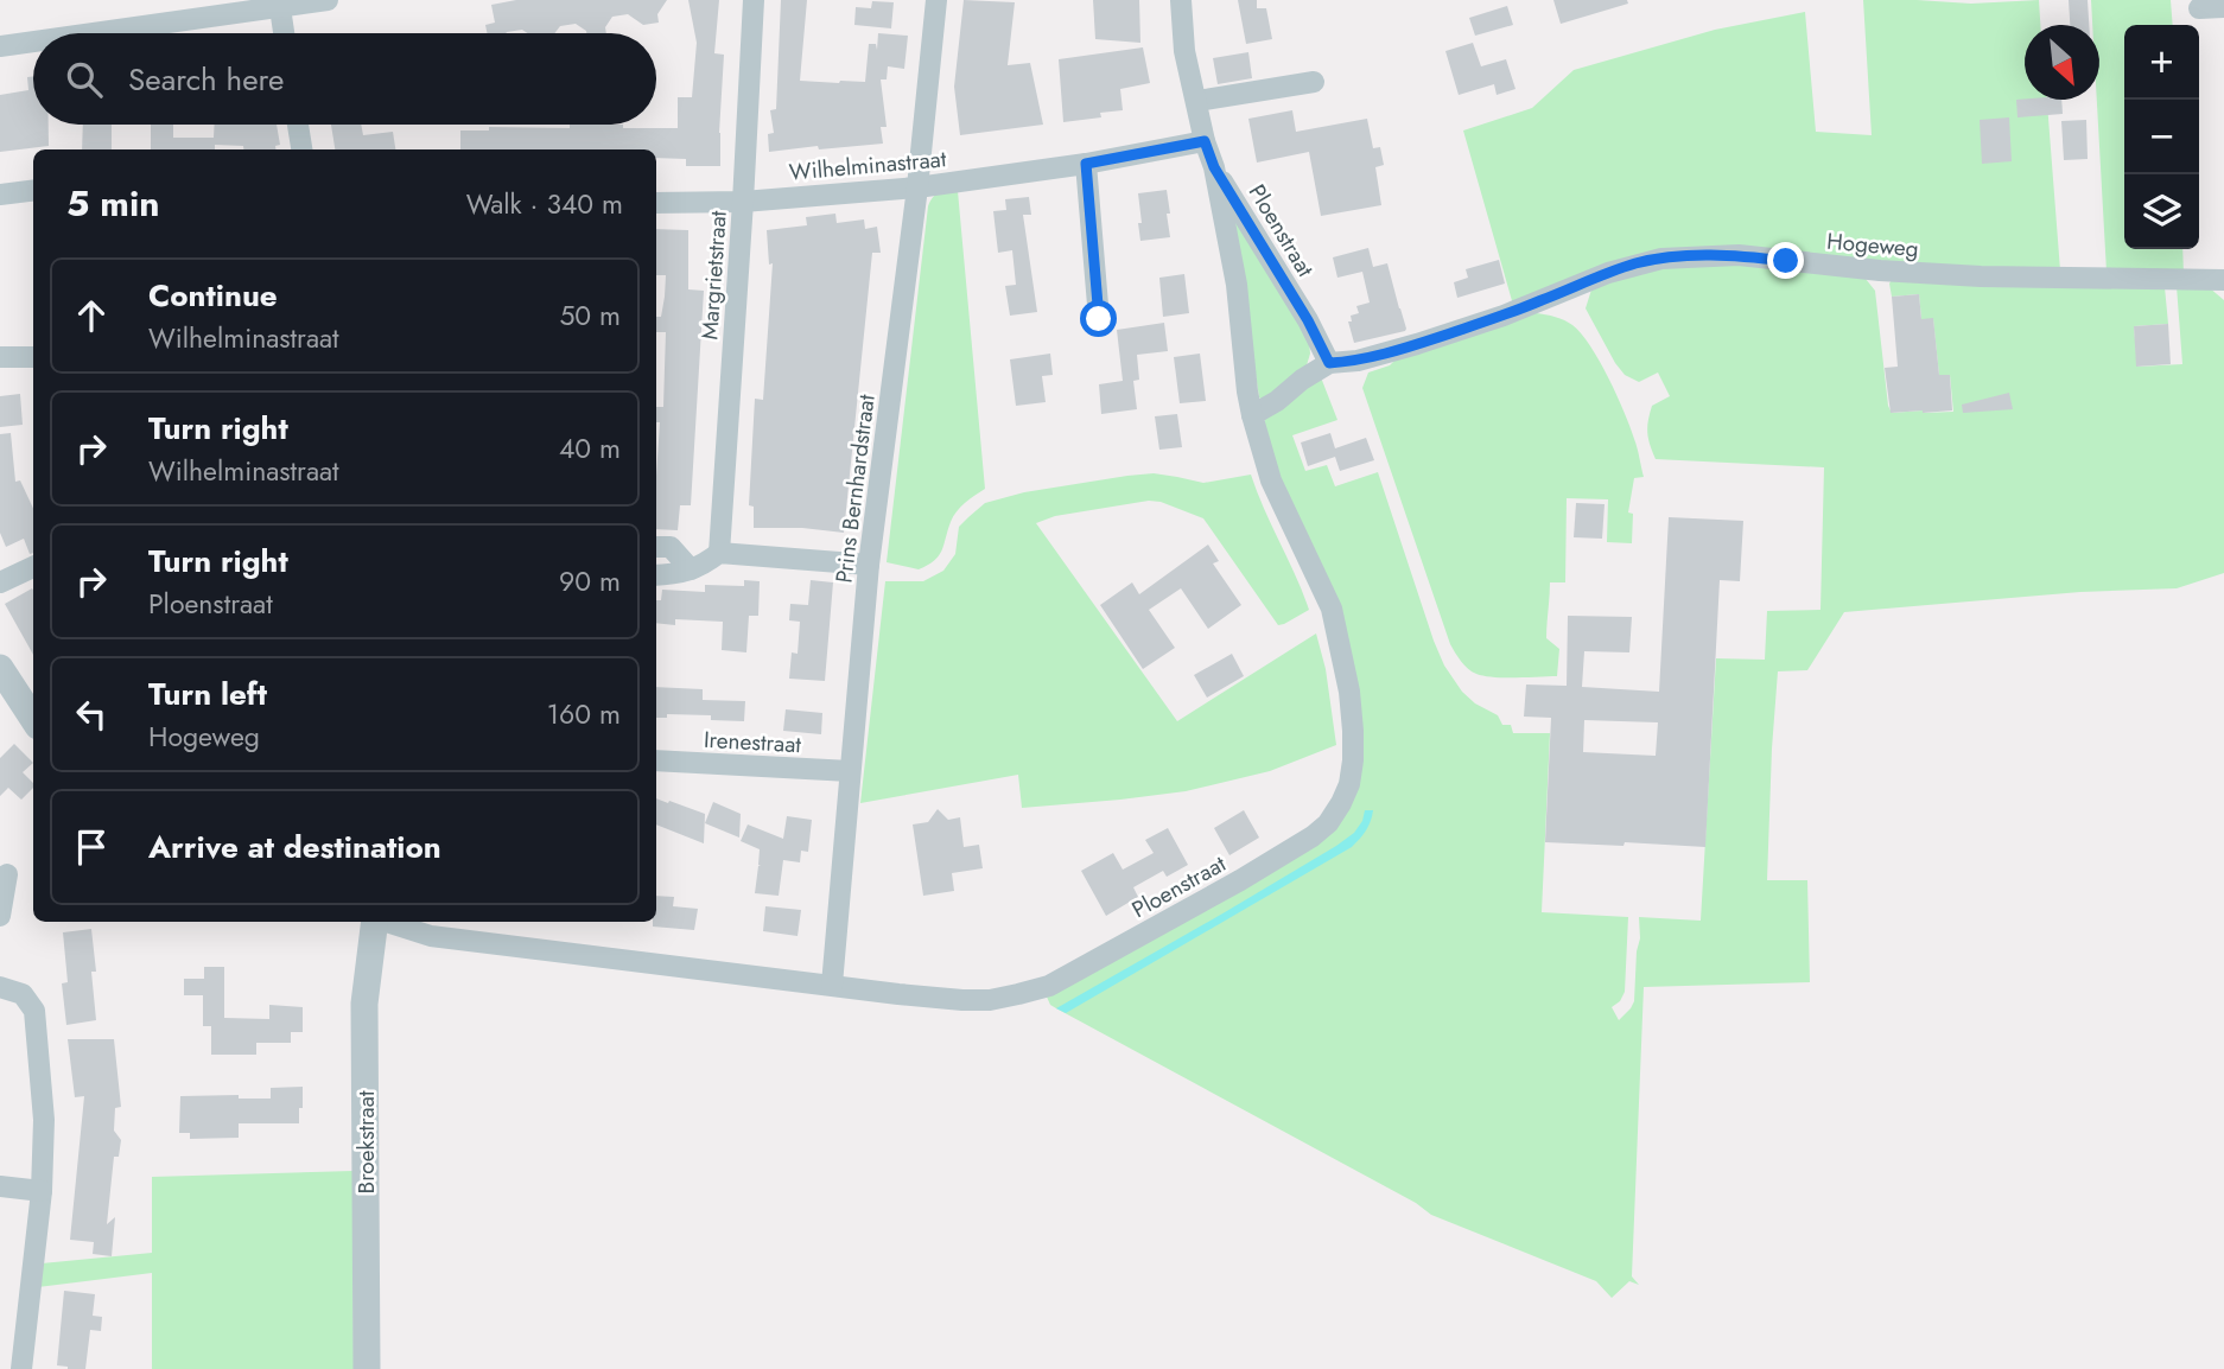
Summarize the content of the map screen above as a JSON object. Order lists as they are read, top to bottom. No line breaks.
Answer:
{"streets":{"street":["Wilhelminastraat","Ploenstraat","Hogeweg","Margrietstraat","Prins Bernhardstraat","Irenestraat","Broekstraat"]},"crossings":[["Wilhelminastraat","Ploenstraat"],["Wilhelminastraat","Margrietstraat"],["Wilhelminastraat","Prins Bernhardstraat"],["Ploenstraat","Hogeweg"],["Ploenstraat","Prins Bernhardstraat"],["Prins Bernhardstraat","Irenestraat"]],"north":"bottom right","page":{"map_buttons":["+","−"],"search":"Search here","heading":["5 min","Walk · 340 m"],"list":[["Continue","Wilhelminastraat","50 m"],["Turn right","Wilhelminastraat","40 m"],["Turn right","Ploenstraat","90 m"],["Turn left","Hogeweg","160 m"],"Arrive at destination"]}}
